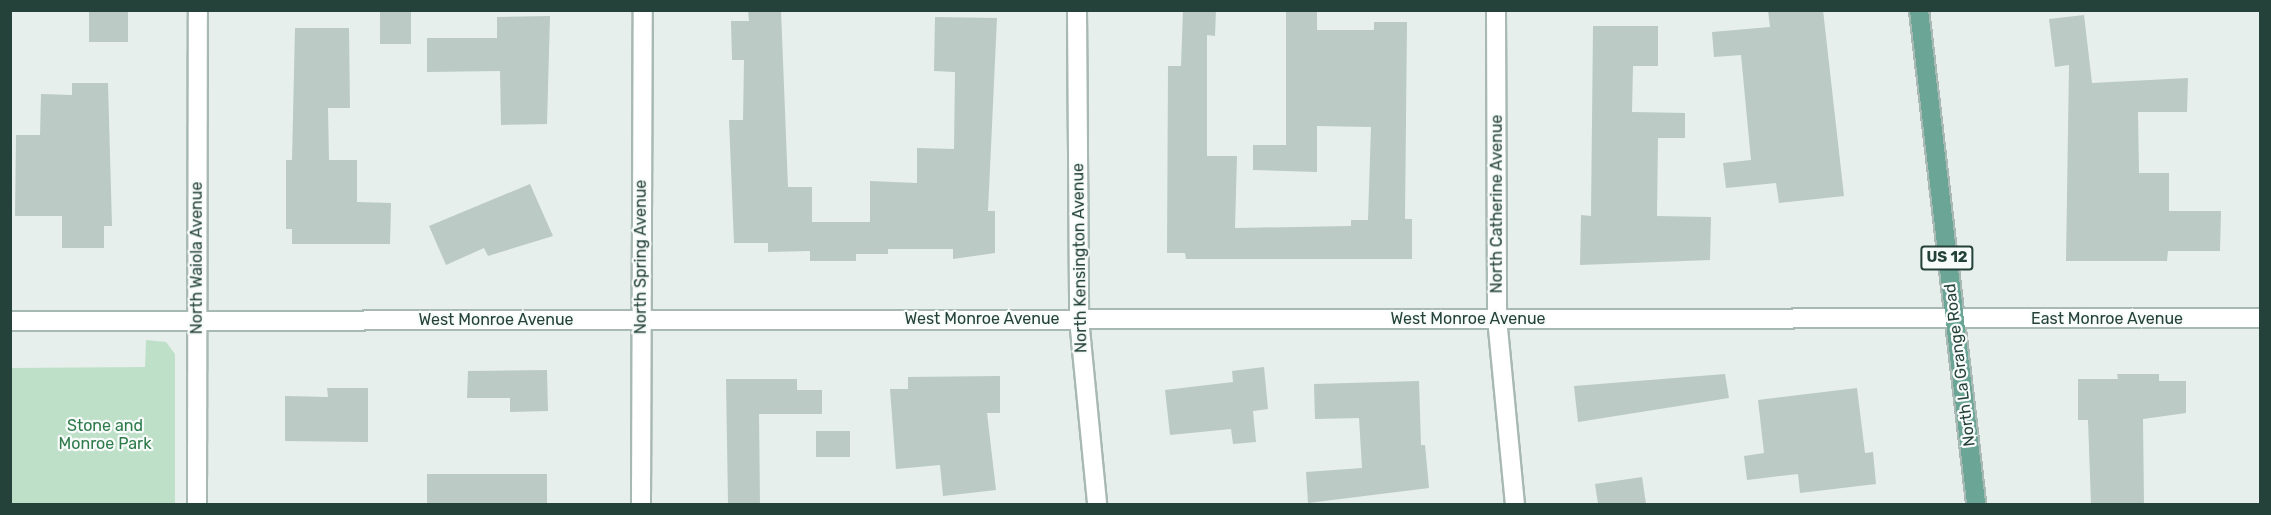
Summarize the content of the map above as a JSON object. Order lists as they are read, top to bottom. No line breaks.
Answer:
{"streets":{"main road":["US 12","North La Grange Road"],"street":["North Catherine Avenue","North Spring Avenue","North Waiola Avenue","North Kensington Avenue","West Monroe Avenue","East Monroe Avenue"]},"crossings":[["North Catherine Avenue","West Monroe Avenue"],["North Spring Avenue","West Monroe Avenue"],["North Waiola Avenue","West Monroe Avenue"],["North Kensington Avenue","West Monroe Avenue"],["West Monroe Avenue","East Monroe Avenue"],["West Monroe Avenue","North La Grange Road"],["East Monroe Avenue","North La Grange Road"]],"parks":["Stone and Monroe Park"]}
